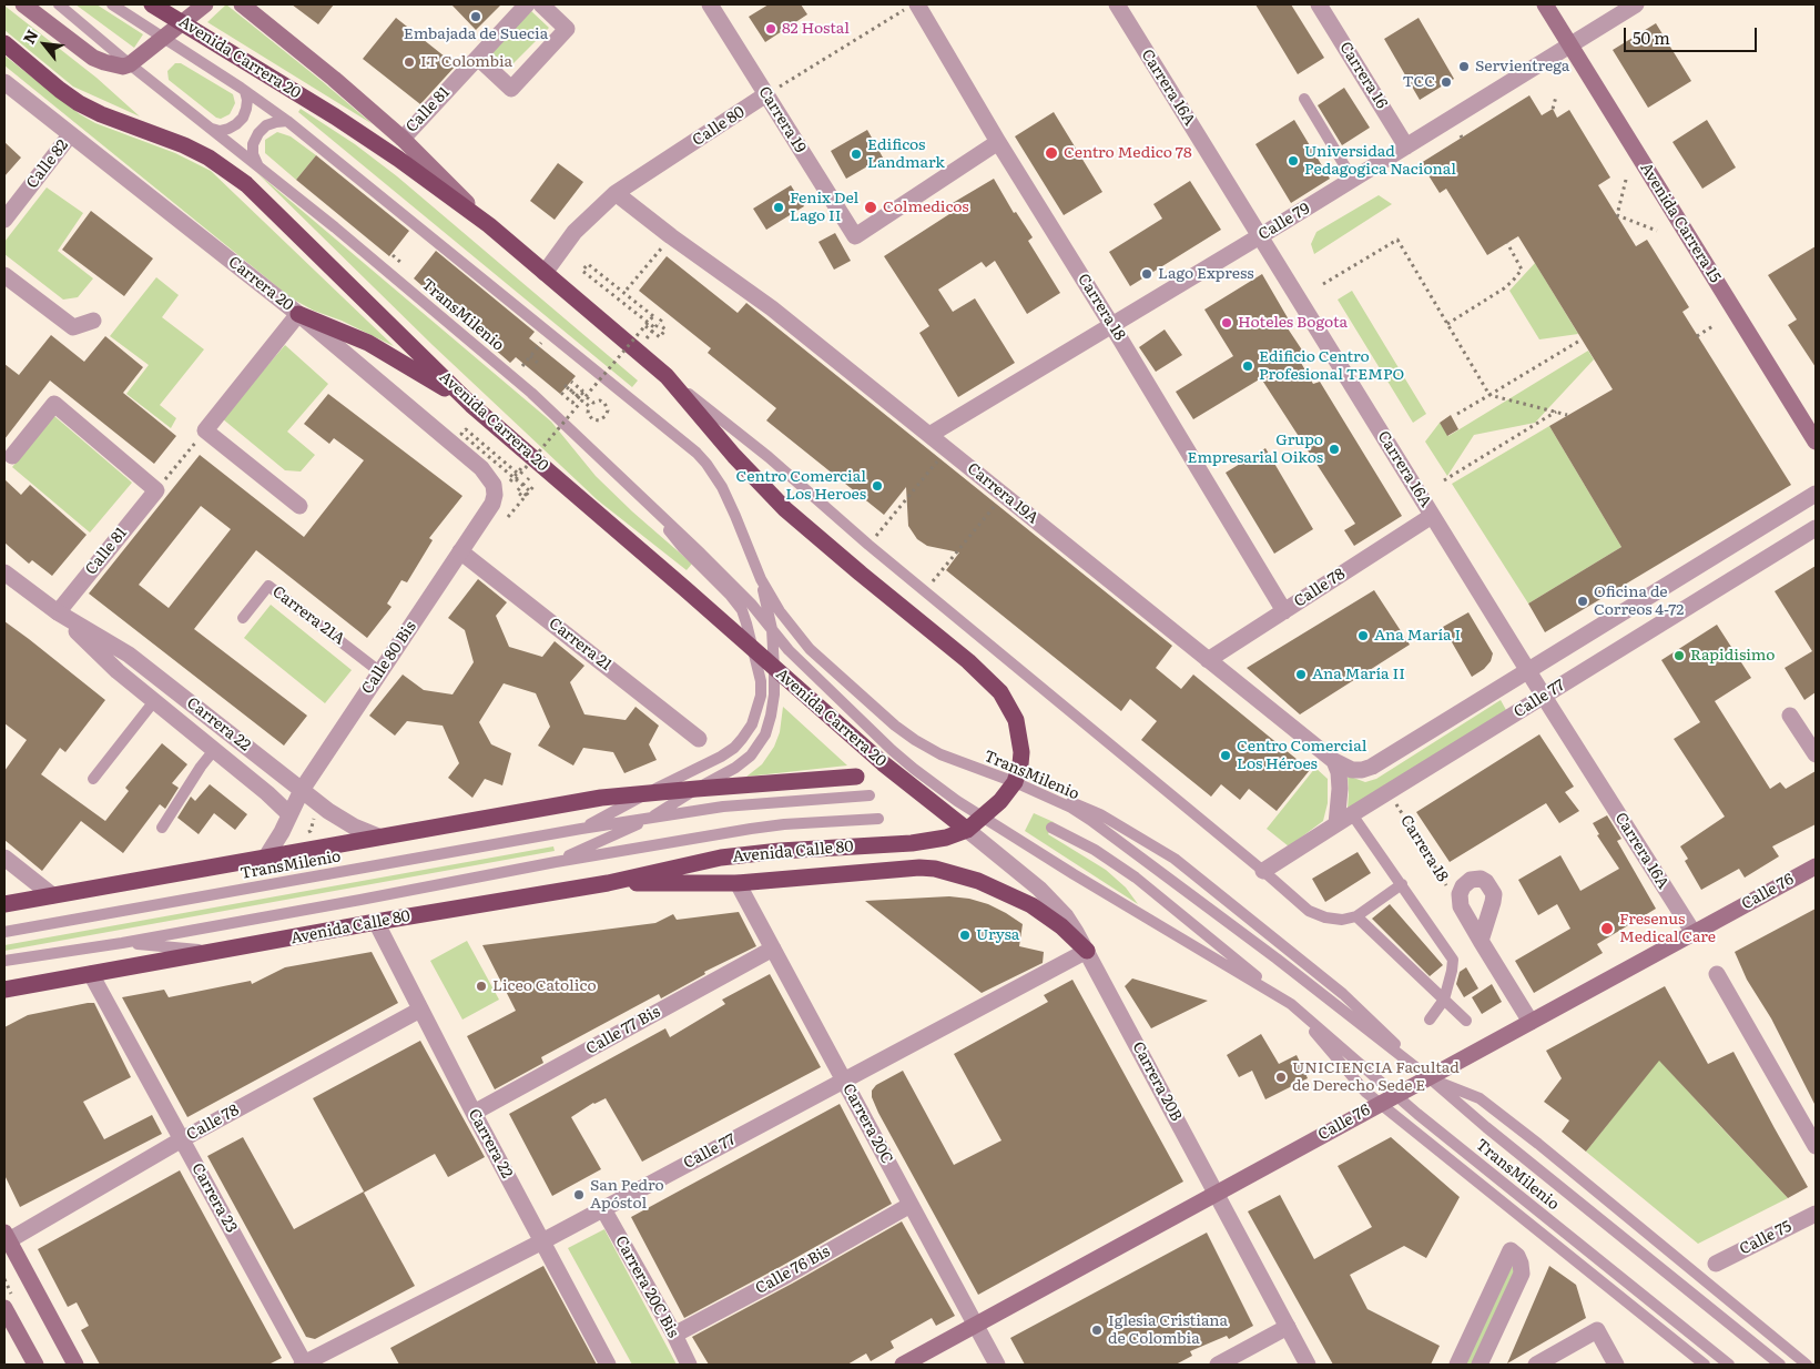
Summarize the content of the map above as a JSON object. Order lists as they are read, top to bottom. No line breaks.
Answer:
{"streets":{"highway":["Avenida Carrera 20","Avenida Calle 80"],"main road":["Avenida Carrera 15","Calle 76"],"street":["Carrera 16","Carrera 16A","Calle 81","Carrera 19","Calle 80","Calle 82","Calle 79","Carrera 20","Carrera 18","Carrera 19A","Calle 78","Carrera 21","Calle 80 Bis","Calle 77","Carrera 22","Calle 77 Bis","Carrera 20B","Carrera 20C","Carrera 23","Calle 75","Calle 76 Bis","Carrera 20C Bis"],"lane":["TransMilenio","Carrera 21A"]},"crossings":[["Avenida Carrera 20","Calle 81"],["Avenida Carrera 20","Calle 80"],["Avenida Carrera 20","TransMilenio"],["Avenida Carrera 20","Calle 77"],["Avenida Carrera 20","Avenida Calle 80"],["Avenida Carrera 20","Carrera 20B"],["Carrera 16","Calle 79"],["Carrera 16A","Calle 79"],["Carrera 16A","Calle 78"],["Carrera 16A","Calle 77"],["Carrera 16A","Calle 76"],["Calle 81","Carrera 22"],["Carrera 19","Calle 80"],["Carrera 19","Carrera 18"],["Calle 80","Carrera 19A"],["Calle 82","Carrera 20"],["Calle 79","Avenida Carrera 15"],["Calle 79","Carrera 18"],["Calle 79","Carrera 19A"],["Carrera 20","Calle 80 Bis"],["Carrera 18","Calle 78"],["Carrera 18","Calle 77"],["TransMilenio","Avenida Calle 80"],["TransMilenio","Calle 76"],["Carrera 19A","Calle 78"],["Carrera 19A","Calle 77"],["Calle 78","Carrera 22"],["Calle 78","Carrera 23"],["Carrera 21A","Calle 80 Bis"],["Carrera 21","Calle 80 Bis"],["Calle 80 Bis","Carrera 22"],["Calle 77","Carrera 22"],["Calle 77","Carrera 20B"],["Calle 77","Carrera 20C"],["Calle 77","Carrera 23"],["Calle 77","Carrera 20C Bis"],["Carrera 22","Avenida Calle 80"],["Carrera 22","Calle 77 Bis"],["Avenida Calle 80","Carrera 20B"],["Avenida Calle 80","Carrera 23"],["Calle 76","Carrera 20B"],["Calle 76","Carrera 20C"],["Calle 77 Bis","Carrera 20C"],["Carrera 20C","Calle 76 Bis"],["Calle 76 Bis","Carrera 20C Bis"]],"places":["Embajada de Suecia","82 Hostal","IT Colombia","Servientrega","TCC","Centro Medico 78","Edificos Landmark","Universidad Pedagogica Nacional","Fenix Del Lago II","Colmedicos","Lago Express","Hoteles Bogota","Edificio Centro Profesional TEMPO","Grupo Empresarial Oikos","Centro Comercial Los Heroes","Oficina de Correos 4-72","Ana María I","Rapidisimo","Ana María II","Centro Comercial Los Héroes","Fresenus Medical Care","Urysa","Liceo Catolico","UNICIENCIA Facultad de Derecho Sede E","San Pedro Apóstol","Iglesia Cristiana de Colombia"],"scale_bar":"50 m","north":"top left"}
